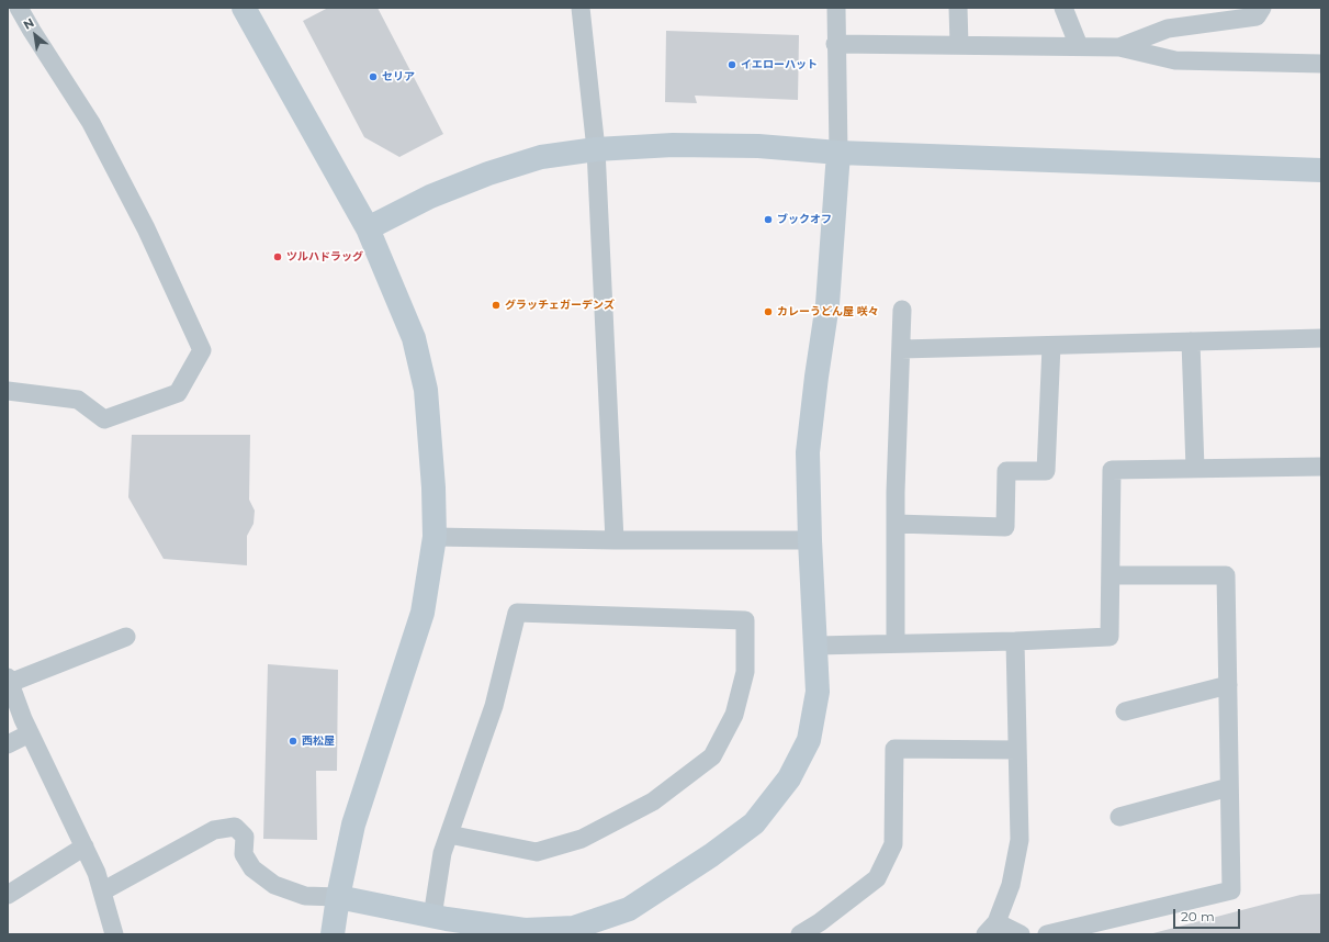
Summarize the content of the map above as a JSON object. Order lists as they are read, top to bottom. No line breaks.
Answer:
{"places":["イエローハット","セリア","ブックオフ","ツルハドラッグ","グラッチェガーデンズ","カレーうどん屋 咲々","西松屋"],"scale_bar":"20 m","north":"top left"}
